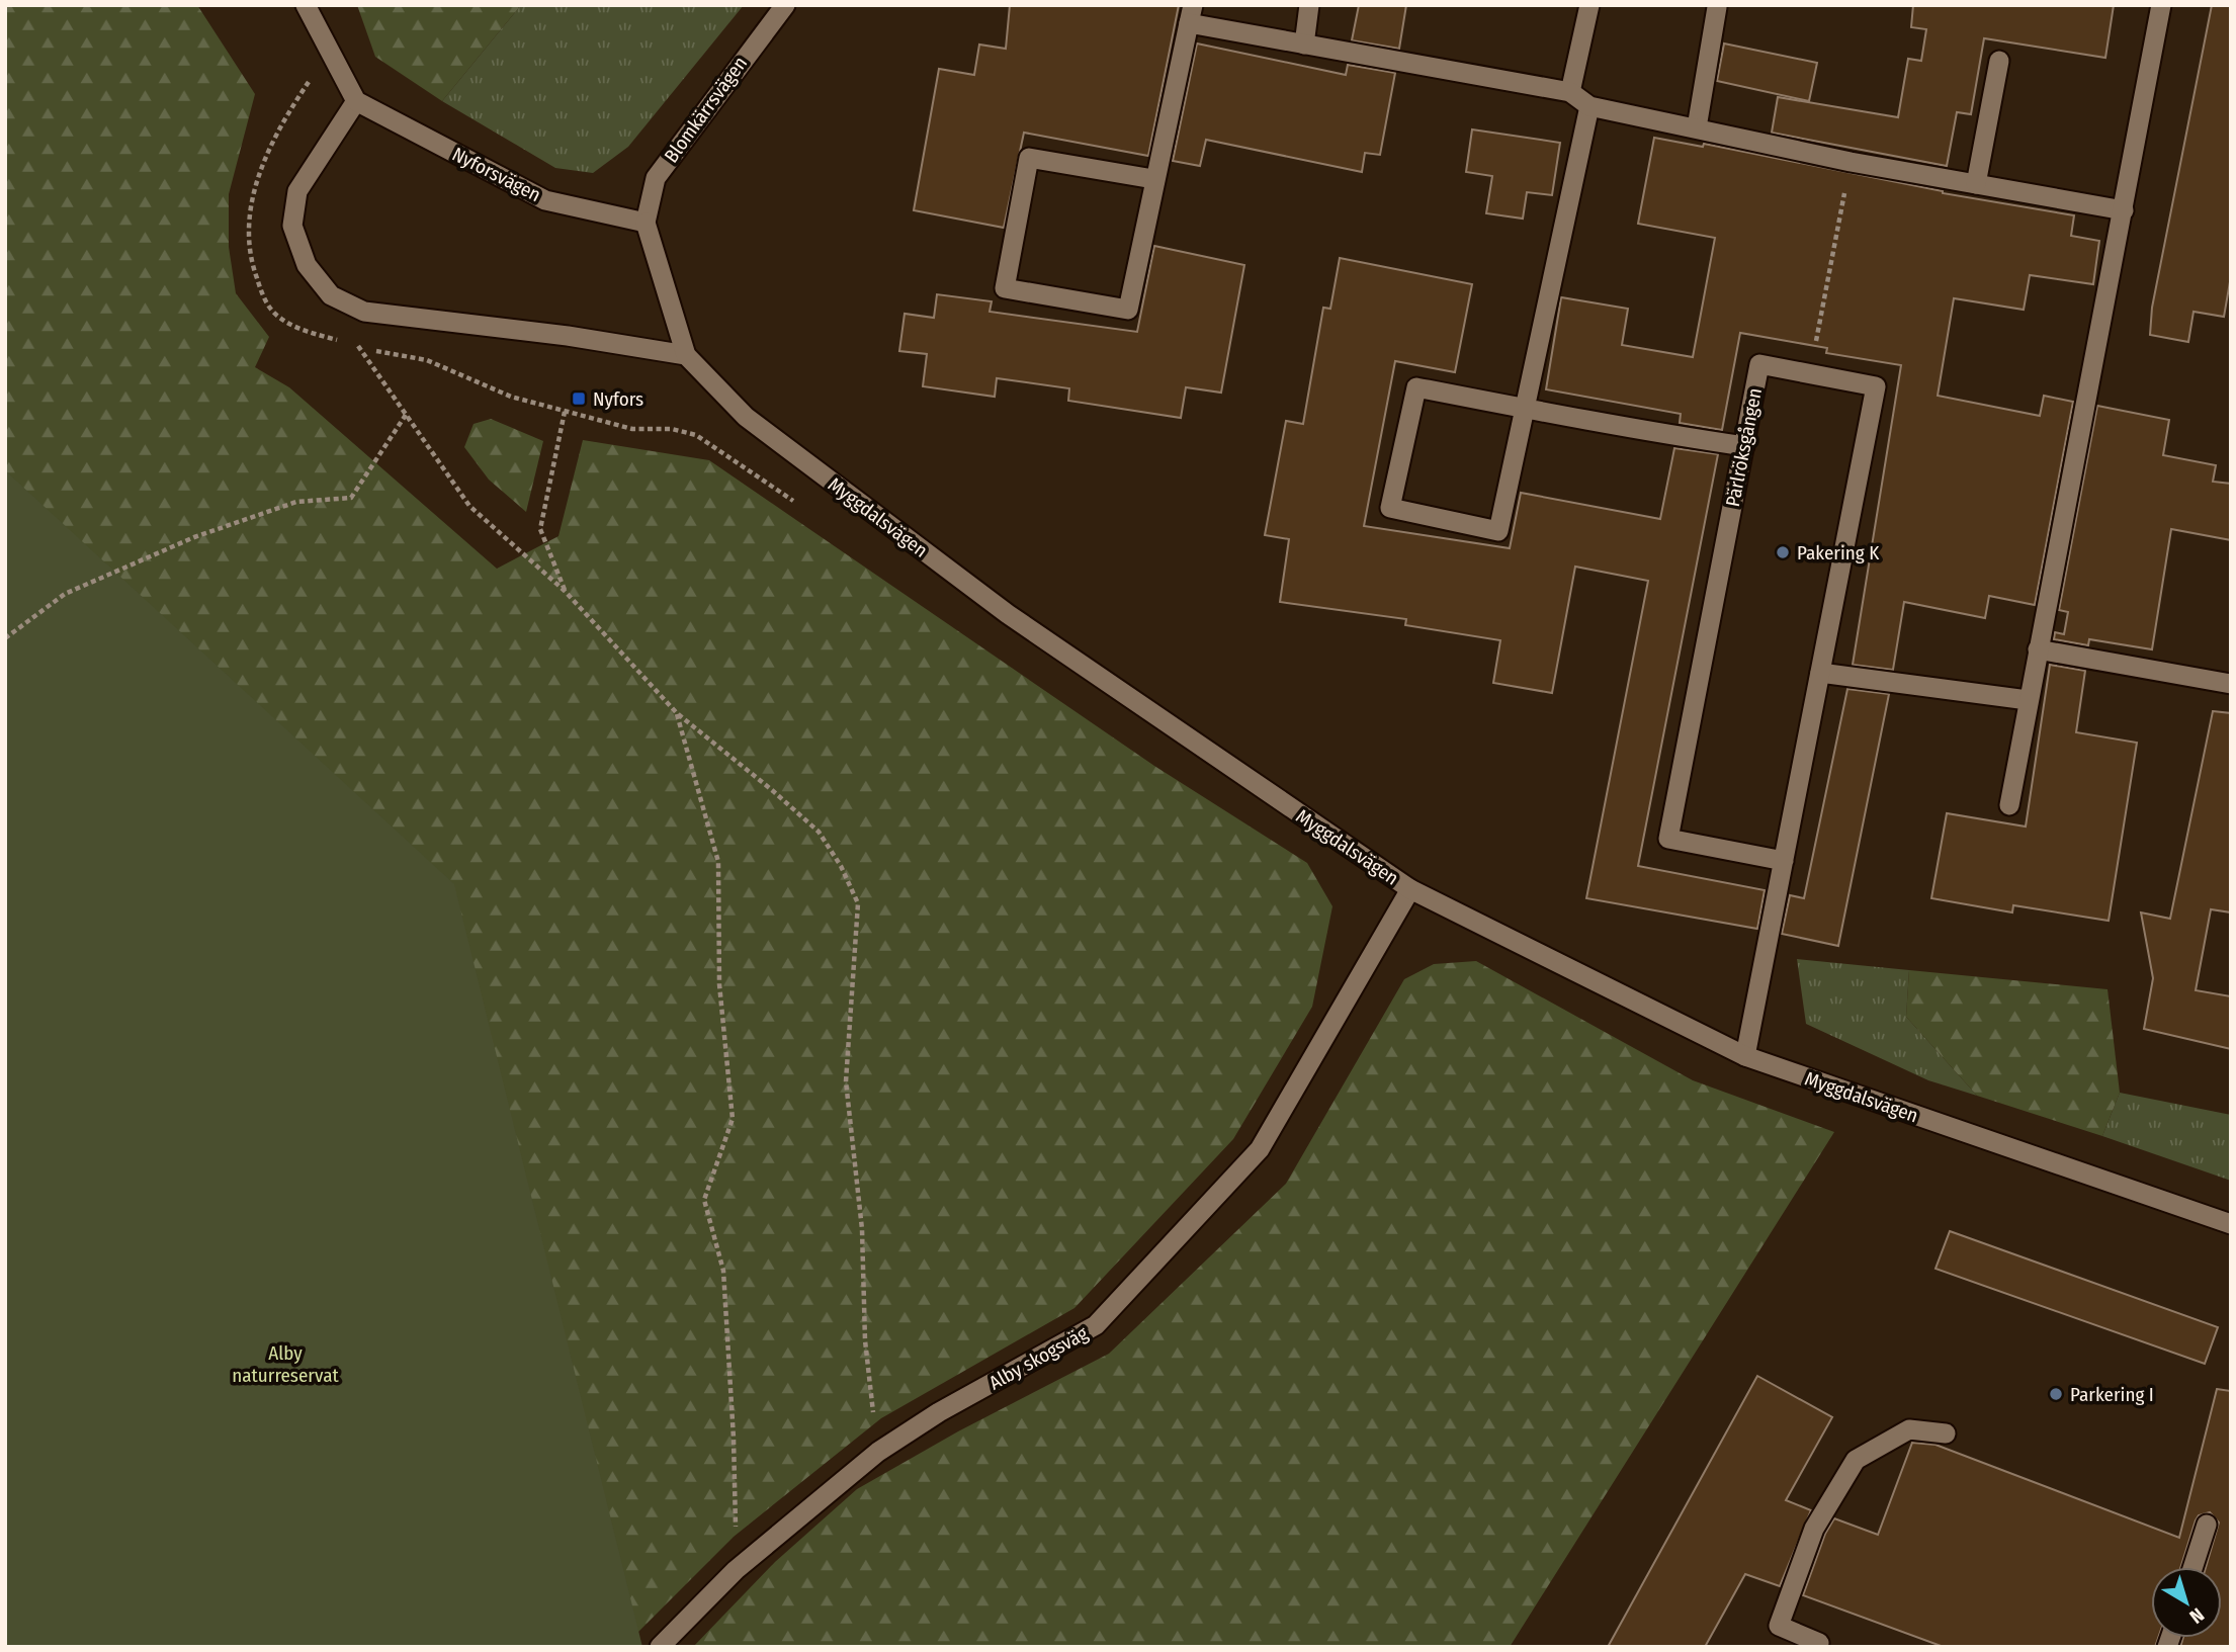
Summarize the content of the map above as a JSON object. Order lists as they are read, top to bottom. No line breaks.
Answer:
{"streets":{"street":["Blomkärrsvägen","Nyforsvägen","Pärlröksgången","Myggdalsvägen","Alby skogsväg"]},"crossings":[["Blomkärrsvägen","Nyforsvägen"],["Blomkärrsvägen","Myggdalsvägen"],["Nyforsvägen","Myggdalsvägen"],["Pärlröksgången","Myggdalsvägen"],["Myggdalsvägen","Alby skogsväg"]],"parks":["Alby naturreservat"],"places":{"transit":["Nyfors"],"other":["Pakering K","Parkering I"]},"north":"bottom right"}
